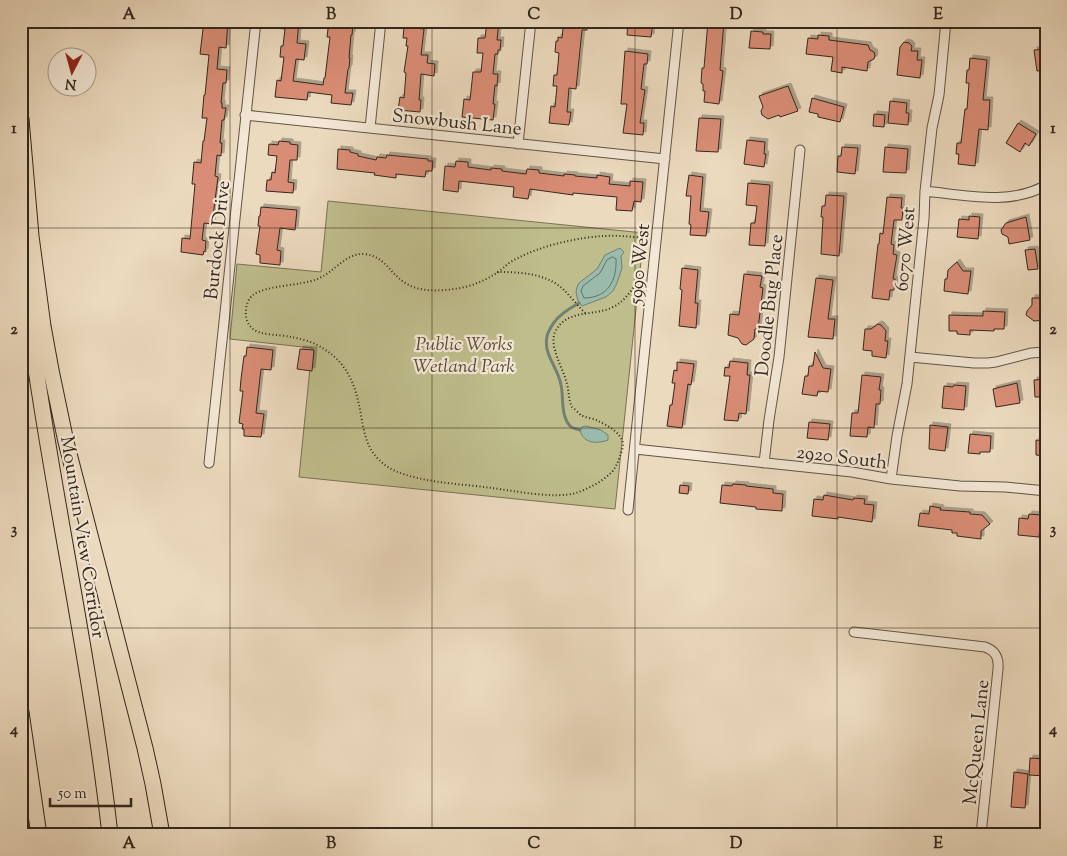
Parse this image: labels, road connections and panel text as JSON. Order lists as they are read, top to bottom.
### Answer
{
  "streets": {
    "highway": ["Mountain View Corridor"],
    "street": [
      "Snowbush Lane",
      "Burdock Drive",
      "6070 West",
      "5990 West",
      "Doodle Bug Place",
      "2920 South",
      "McQueen Lane"
    ]
  },
  "crossings": [
    ["Snowbush Lane", "Burdock Drive"],
    ["Snowbush Lane", "5990 West"],
    ["6070 West", "2920 South"],
    ["5990 West", "2920 South"],
    ["Doodle Bug Place", "2920 South"]
  ],
  "parks": ["Public Works Wetland Park"],
  "scale_bar": "50 m",
  "north": "bottom",
  "grid": {
    "columns": [
      "A",
      "B",
      "C",
      "D",
      "E"
    ],
    "rows": [
      "1",
      "2",
      "3",
      "4"
    ]
  }
}
